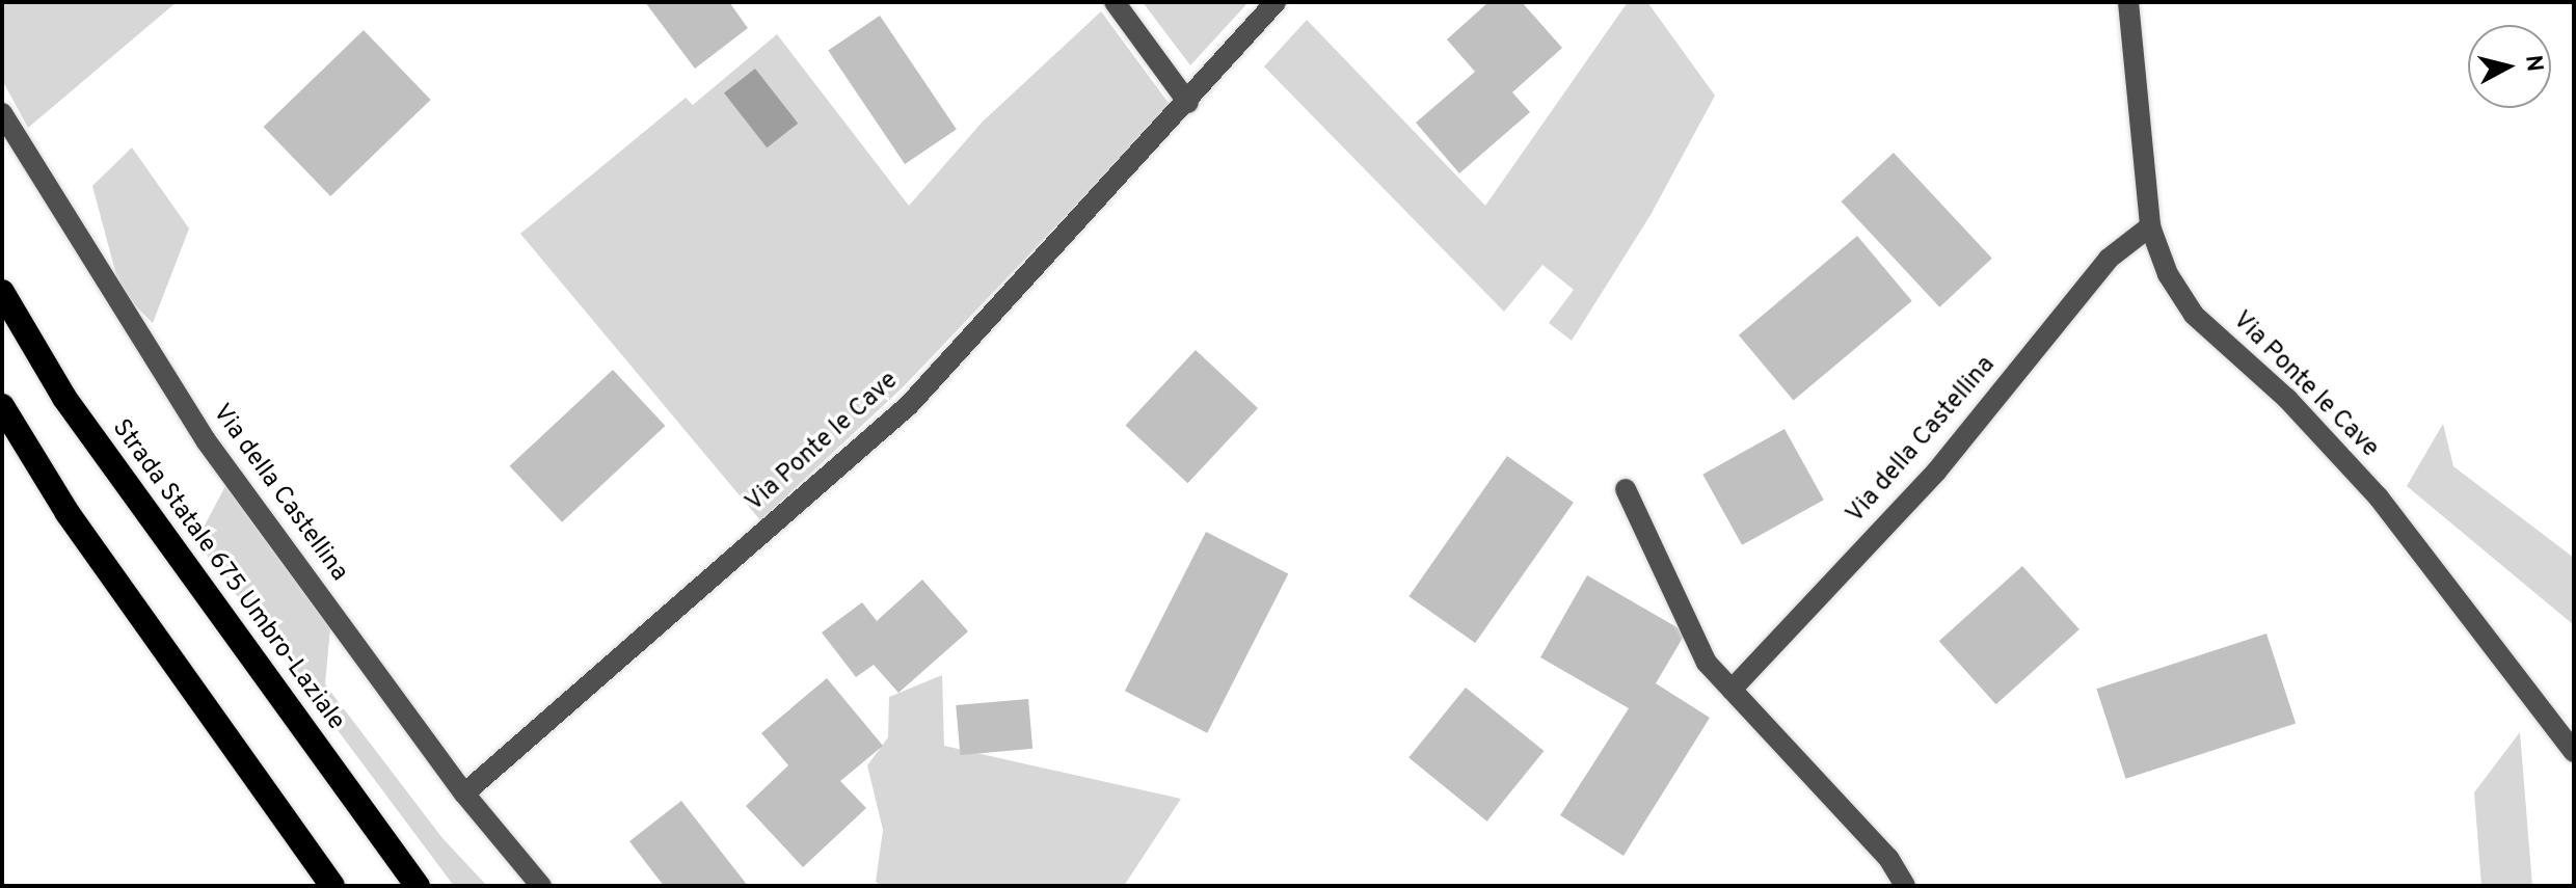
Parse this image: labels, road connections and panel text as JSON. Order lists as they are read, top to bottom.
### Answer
{
  "streets": {
    "highway": ["Strada Statale 675 Umbro-Laziale"],
    "street": ["Via Ponte le Cave", "Via della Castellina"]
  },
  "crossings": [
    ["Via Ponte le Cave", "Via della Castellina"]
  ],
  "north": "right"
}
